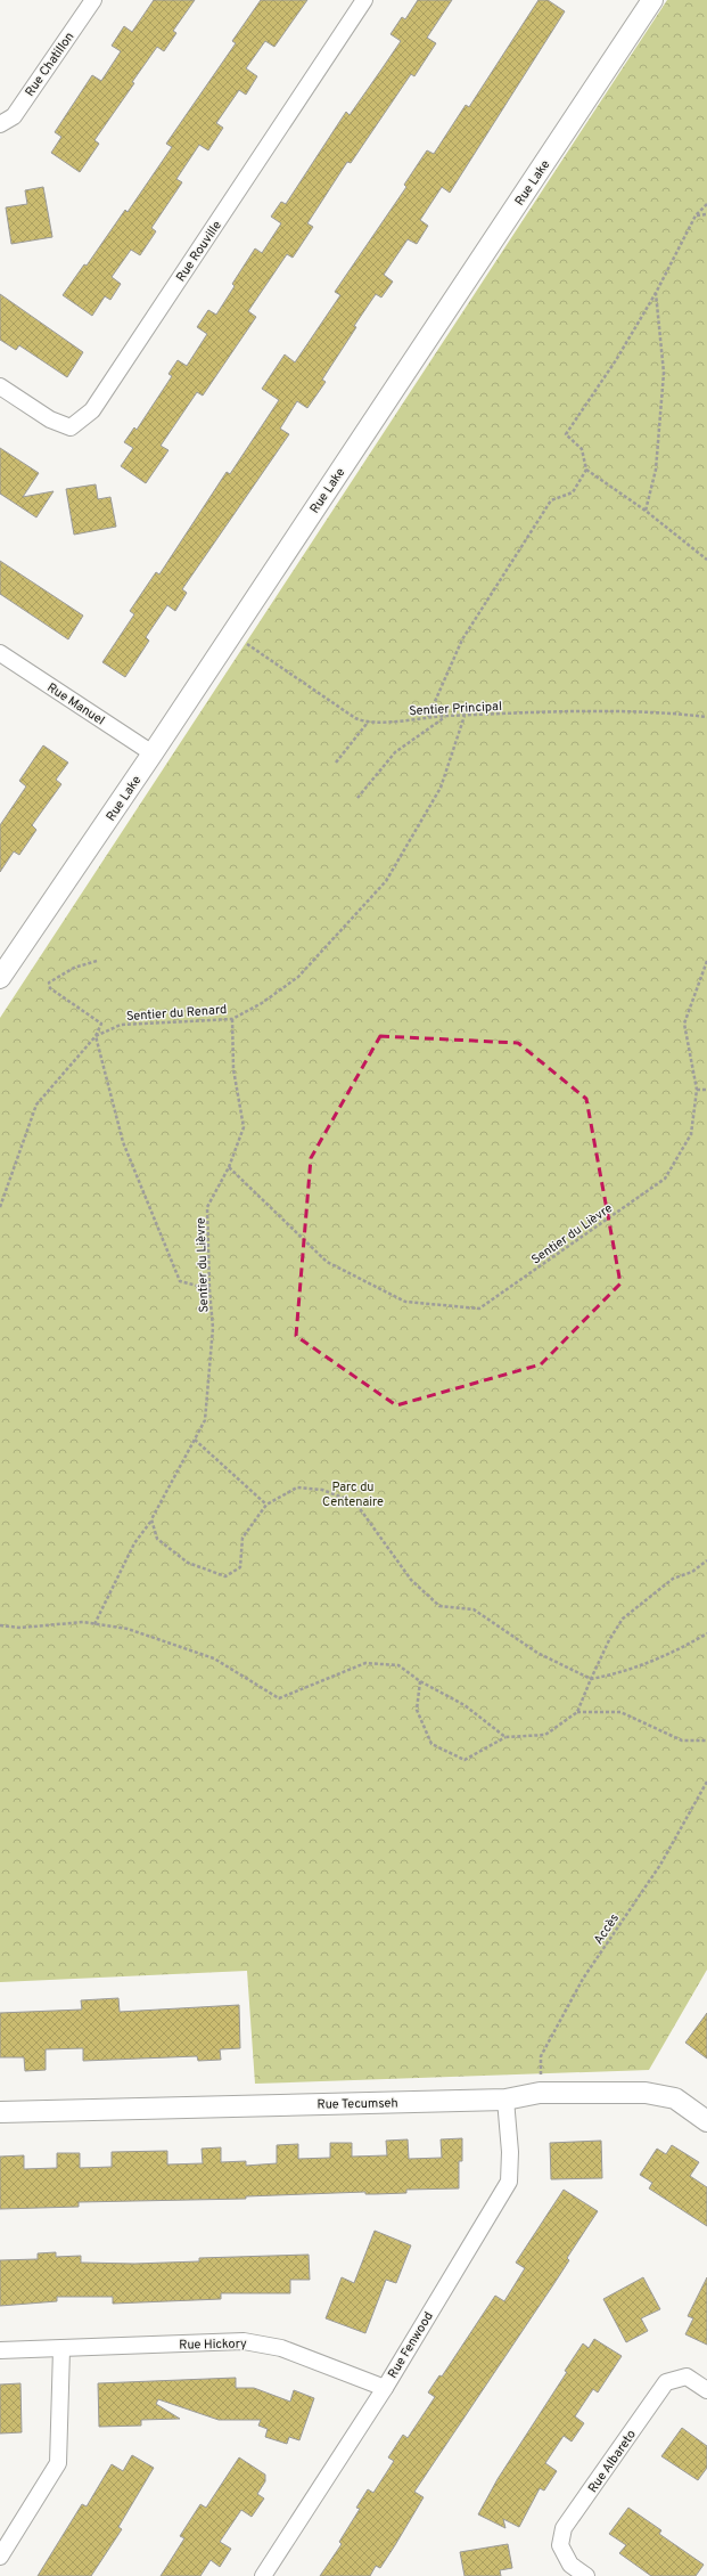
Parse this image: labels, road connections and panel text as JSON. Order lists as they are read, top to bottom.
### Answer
{
  "streets": {
    "street": [
      "Rue Chatillon",
      "Rue Lake",
      "Rue Rouville",
      "Rue Manuel",
      "Rue Tecumseh",
      "Rue Hickory",
      "Rue Fenwood",
      "Rue Albareto"
    ],
    "path": [
      "Sentier Principal",
      "Sentier du Renard",
      "Sentier du Lièvre",
      "Accès"
    ]
  },
  "crossings": [
    ["Rue Lake", "Rue Manuel"],
    ["Sentier Principal", "Sentier du Renard"],
    ["Accès", "Rue Tecumseh"],
    ["Rue Tecumseh", "Rue Fenwood"],
    ["Rue Hickory", "Rue Fenwood"]
  ],
  "parks": ["Parc du Centenaire"]
}
